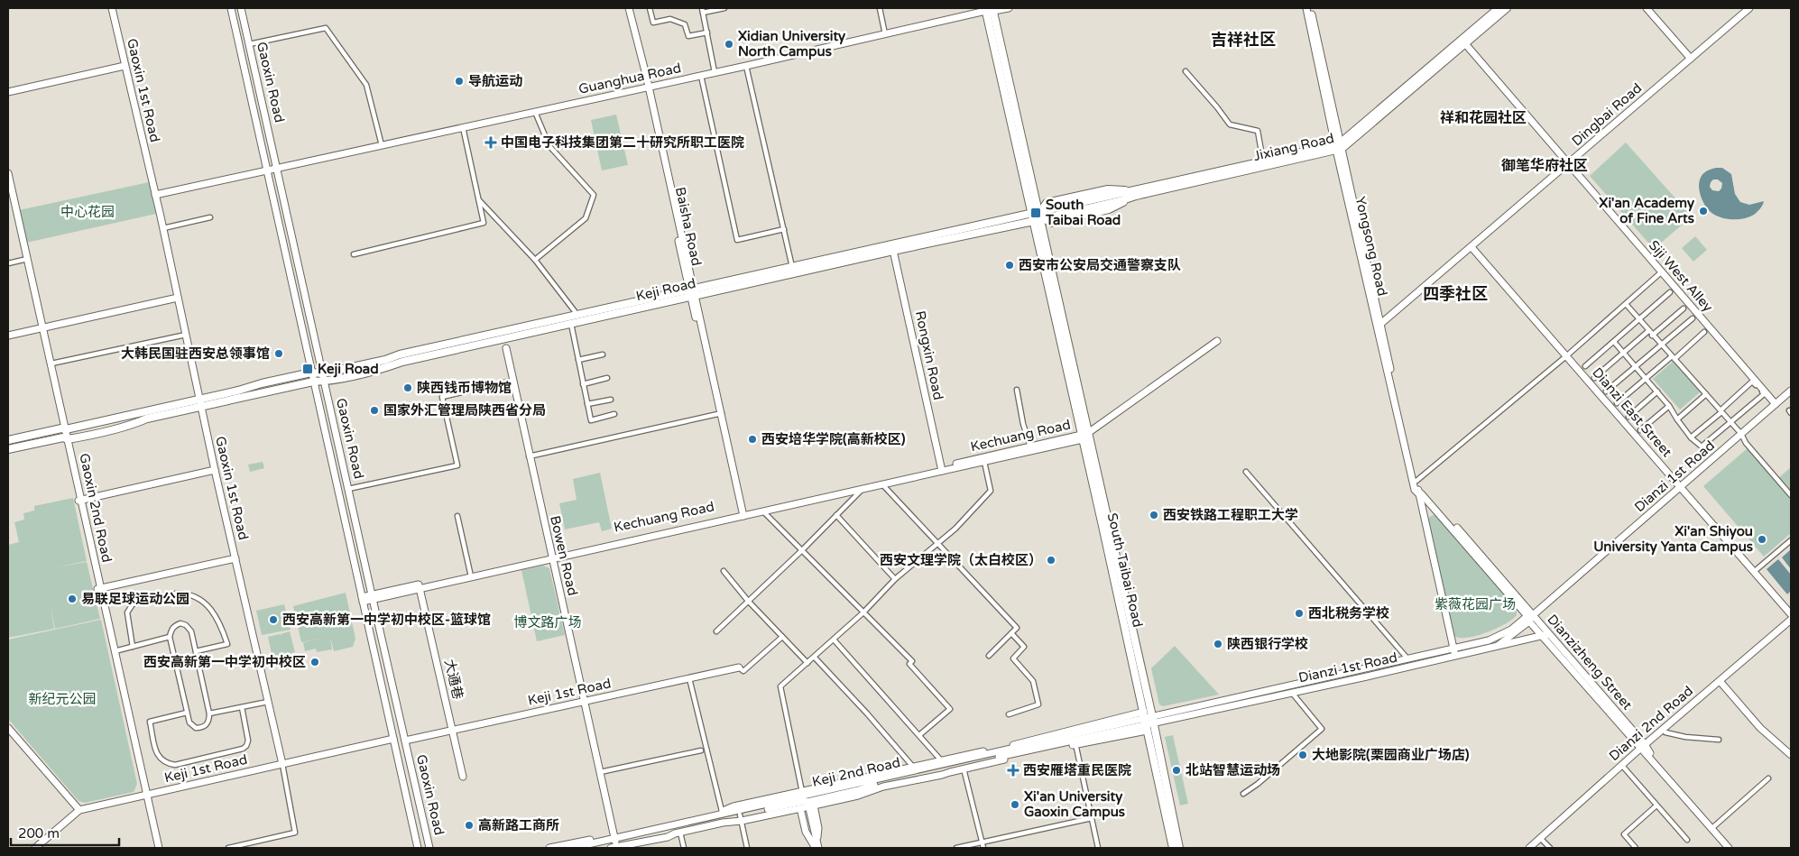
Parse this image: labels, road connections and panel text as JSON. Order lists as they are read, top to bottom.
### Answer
{
  "streets": {
    "main road": ["Jixiang Road", "Keji Road", "South Taibai Road"],
    "street": [
      "Guanghua Road",
      "Gaoxin Road",
      "Gaoxin 1st Road",
      "Dingbai Road",
      "Baisha Road",
      "Yongsong Road",
      "Siji West Alley",
      "Rongxin Road",
      "Dianzi East Street",
      "Kechuang Road",
      "Dianzi 1st Road",
      "Gaoxin 2nd Road",
      "Bowen Road",
      "Dianzizheng Street",
      "大通巷",
      "Keji 1st Road",
      "Dianzi 2nd Road",
      "Keji 2nd Road"
    ]
  },
  "crossings": [
    ["Guanghua Road", "Gaoxin Road"],
    ["Guanghua Road", "Gaoxin 1st Road"],
    ["Guanghua Road", "Baisha Road"],
    ["Gaoxin Road", "Keji Road"],
    ["Gaoxin Road", "Kechuang Road"],
    ["Gaoxin Road", "Keji 1st Road"],
    ["Gaoxin 1st Road", "Keji Road"],
    ["Gaoxin 1st Road", "Keji 1st Road"],
    ["Dingbai Road", "Yongsong Road"],
    ["Dingbai Road", "Siji West Alley"],
    ["Dingbai Road", "Dianzi East Street"],
    ["Jixiang Road", "Yongsong Road"],
    ["Jixiang Road", "Siji West Alley"],
    ["Jixiang Road", "Keji Road"],
    ["Jixiang Road", "South Taibai Road"],
    ["Baisha Road", "Keji Road"],
    ["Baisha Road", "Kechuang Road"],
    ["Yongsong Road", "Dianzi 1st Road"],
    ["Siji West Alley", "Dianzi 1st Road"],
    ["Keji Road", "Rongxin Road"],
    ["Keji Road", "Gaoxin 2nd Road"],
    ["Keji Road", "South Taibai Road"],
    ["Rongxin Road", "Kechuang Road"],
    ["Dianzi East Street", "Dianzi 1st Road"],
    ["Kechuang Road", "Bowen Road"],
    ["Kechuang Road", "South Taibai Road"],
    ["Kechuang Road", "大通巷"],
    ["Dianzi 1st Road", "South Taibai Road"],
    ["Dianzi 1st Road", "Dianzizheng Street"],
    ["Dianzi 1st Road", "Keji 2nd Road"],
    ["Gaoxin 2nd Road", "Keji 1st Road"],
    ["Bowen Road", "Keji 1st Road"],
    ["Bowen Road", "Keji 2nd Road"],
    ["South Taibai Road", "Keji 2nd Road"],
    ["Dianzizheng Street", "Dianzi 2nd Road"],
    ["大通巷", "Keji 1st Road"]
  ],
  "districts": [
    "吉祥社区",
    "祥和花园社区",
    "御笔华府社区",
    "四季社区"
  ],
  "parks": [
    "中心花园",
    "紫薇花园广场",
    "博文路广场",
    "新纪元公园"
  ],
  "places": {
    "other": [
      "Xidian University North Campus",
      "导航运动",
      "Xi'an Academy of Fine Arts",
      "西安市公安局交通警察支队",
      "大韩民国驻西安总领事馆",
      "陕西钱币博物馆",
      "国家外汇管理局陕西省分局",
      "西安培华学院(高新校区)",
      "西安铁路工程职工大学",
      "Xi'an Shiyou University Yanta Campus",
      "西安文理学院（太白校区）",
      "易联足球运动公园",
      "西北税务学校",
      "西安高新第一中学初中校区-篮球馆",
      "陕西银行学校",
      "西安高新第一中学初中校区",
      "大地影院(栗园商业广场店)",
      "北站智慧运动场",
      "Xi'an University Gaoxin Campus",
      "高新路工商所"
    ],
    "health": ["中国电子科技集团第二十研究所职工医院", "西安雁塔重民医院"],
    "transit": ["South Taibai Road", "Keji Road"]
  },
  "scale_bar": "200 m"
}
